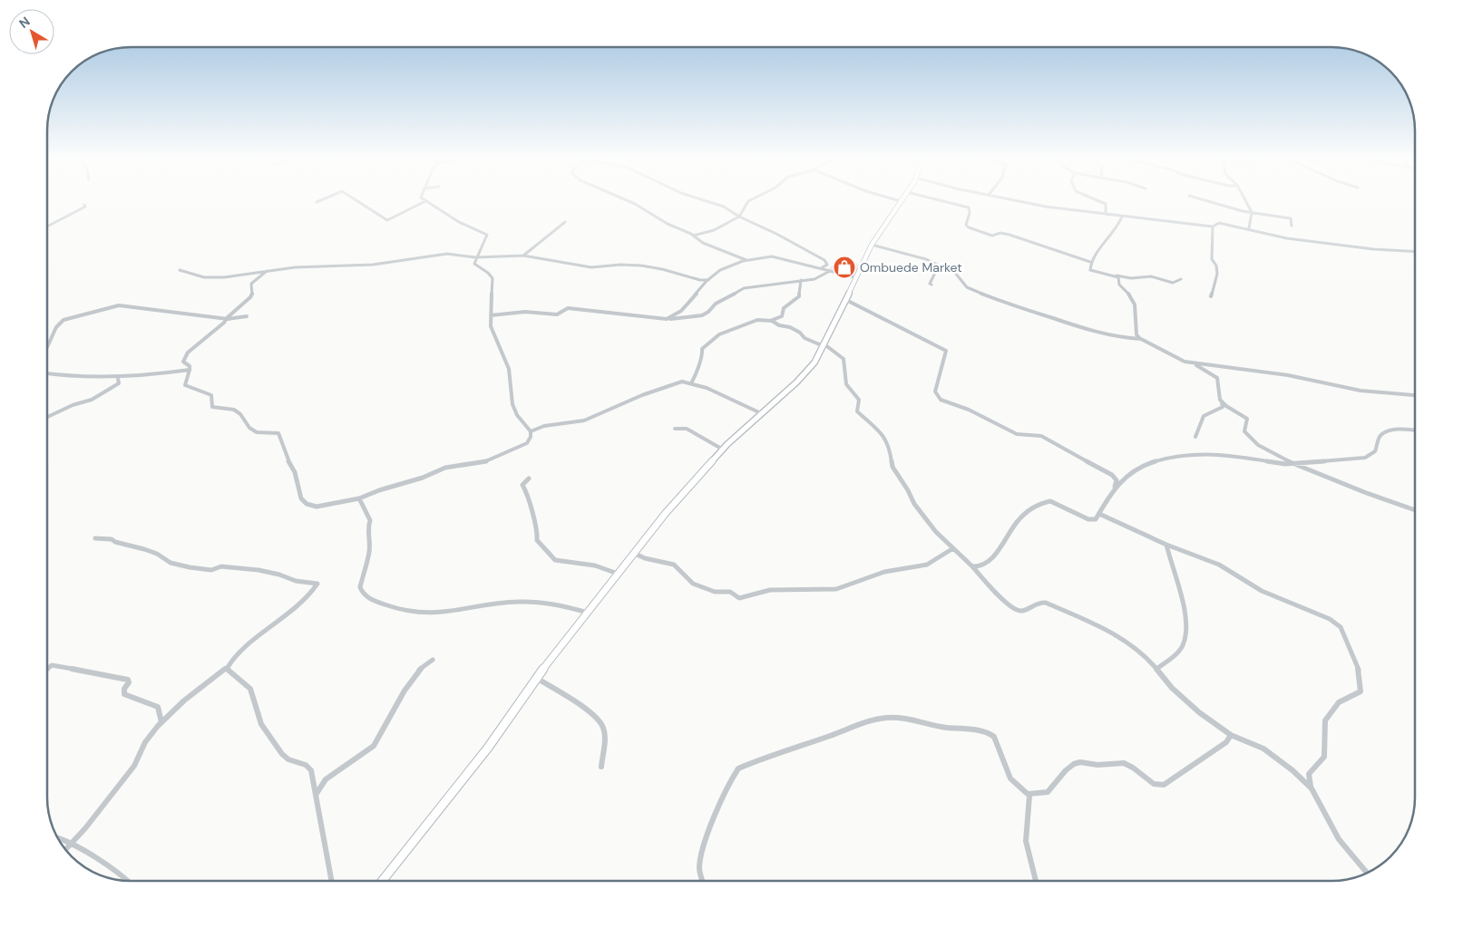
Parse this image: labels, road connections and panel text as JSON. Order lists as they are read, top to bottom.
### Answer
{
  "places": {
    "shop": ["Ombuede Market"]
  },
  "north": "top left"
}
